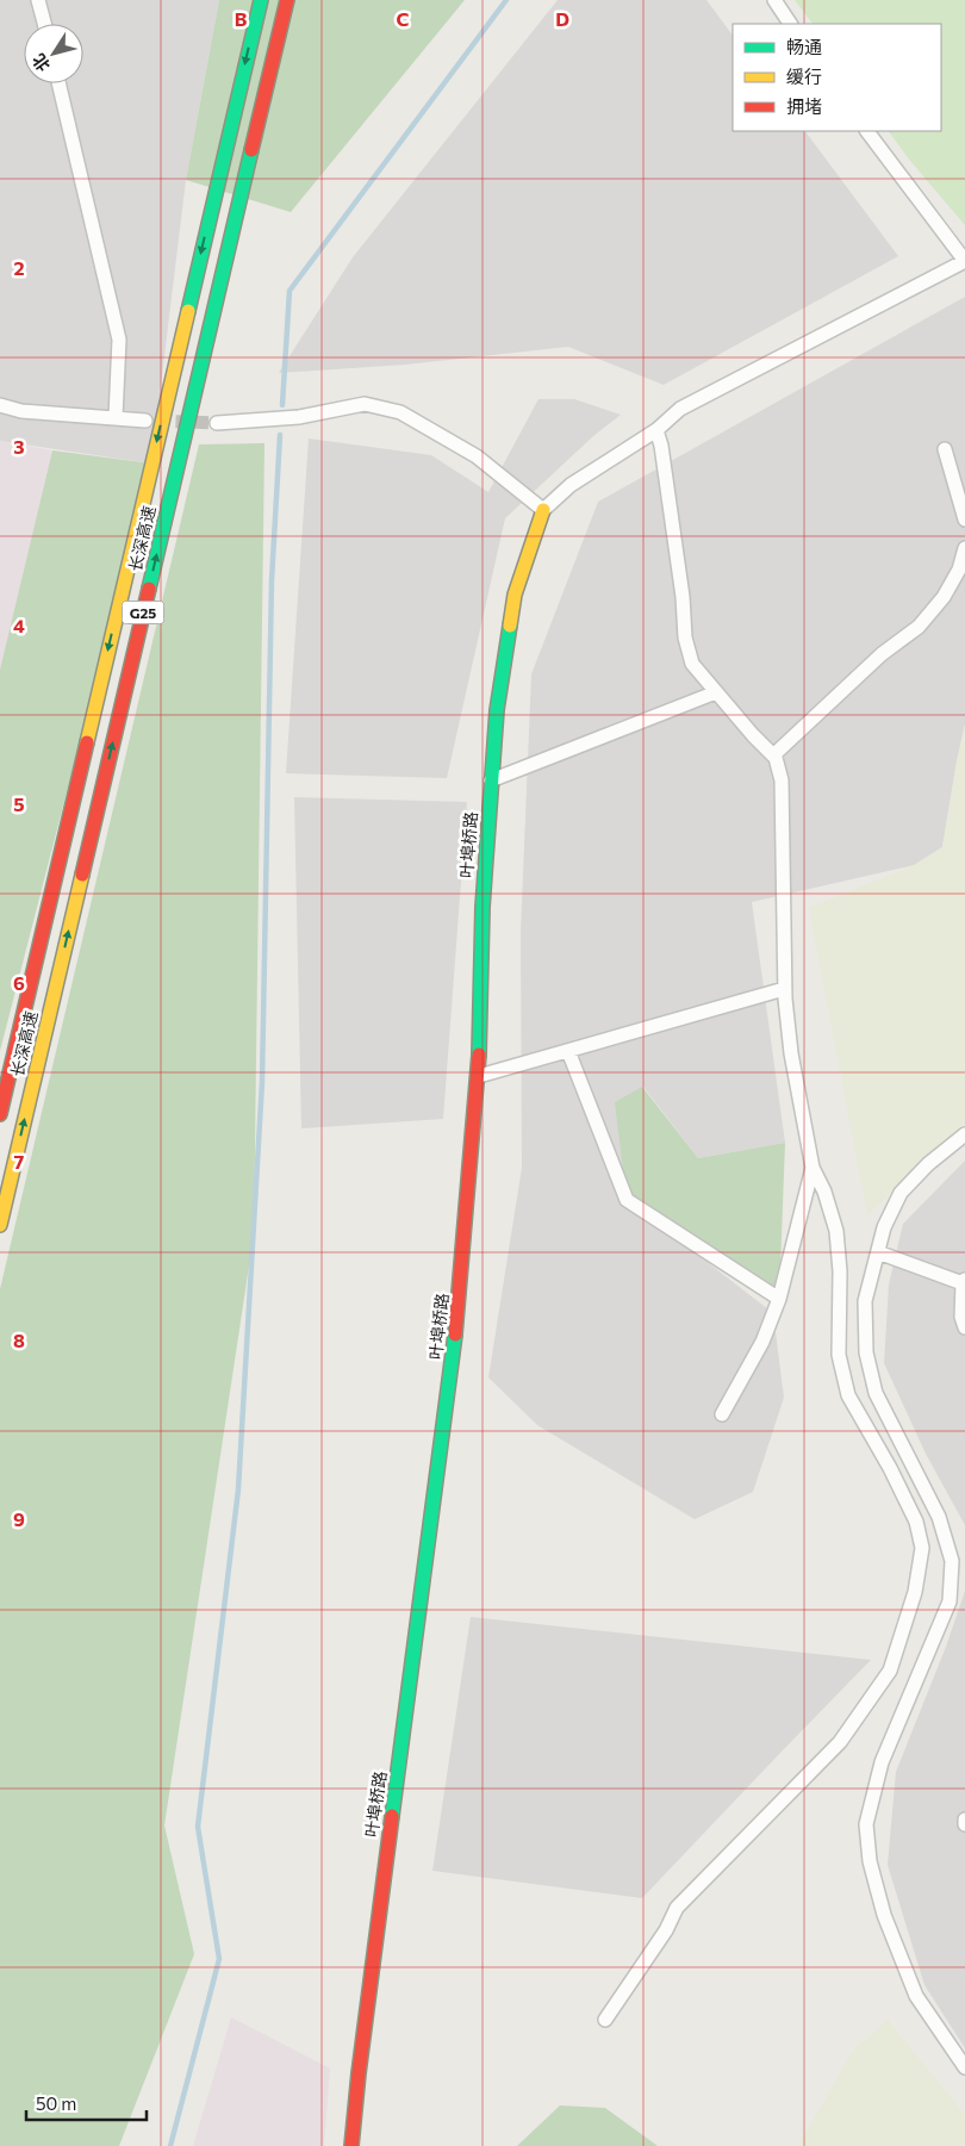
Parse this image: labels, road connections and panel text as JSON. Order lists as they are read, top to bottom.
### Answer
{
  "streets": {
    "main road": ["长深高速", "G25", "叶埠桥路"]
  },
  "legend": ["畅通", "缓行", "拥堵"],
  "scale_bar": "50 m",
  "north": "bottom left",
  "grid": {
    "columns": ["B", "C", "D"],
    "rows": [
      "2",
      "3",
      "4",
      "5",
      "6",
      "7",
      "8",
      "9"
    ]
  }
}
